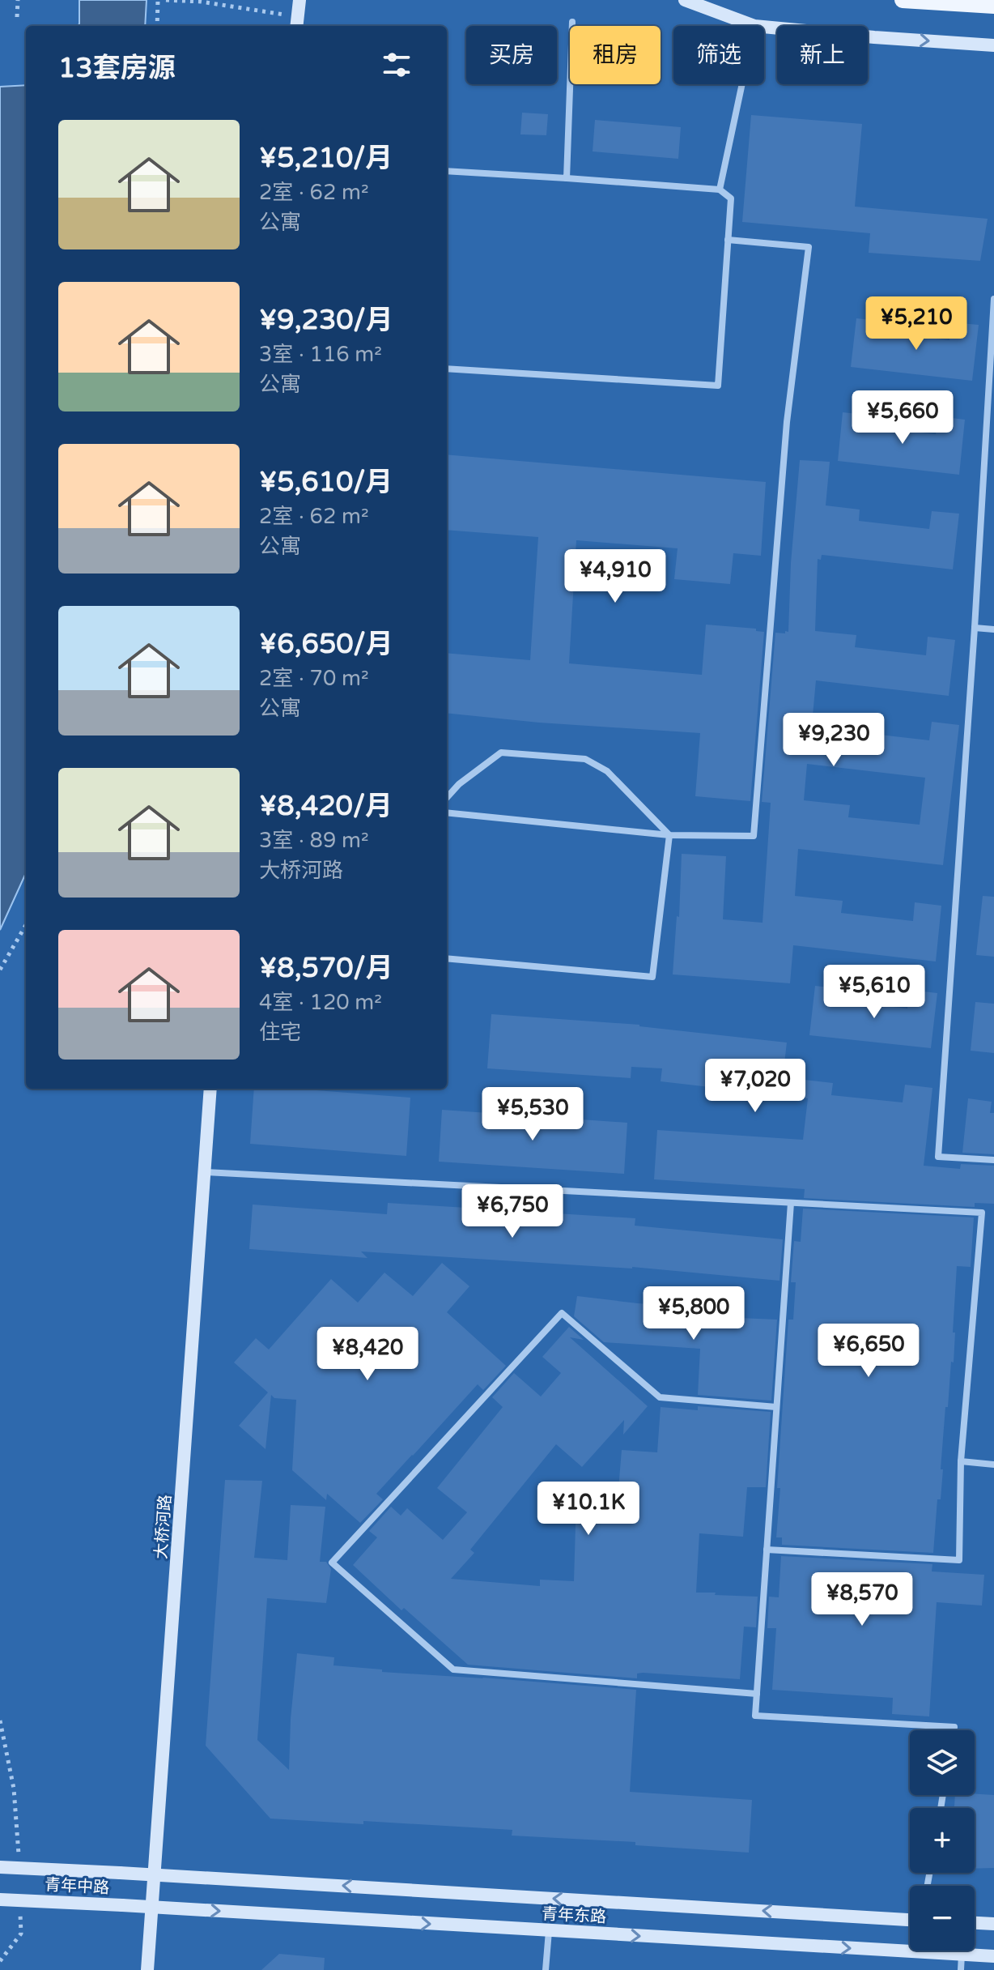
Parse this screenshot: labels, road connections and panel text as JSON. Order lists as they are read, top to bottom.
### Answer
{
  "streets": {
    "main road": ["大桥河路", "青年中路", "青年东路"]
  },
  "crossings": [
    ["大桥河路", "青年中路"],
    ["大桥河路", "青年东路"],
    ["青年中路", "青年东路"]
  ],
  "page": {
    "chip": [
      "买房",
      "租房",
      "筛选",
      "新上"
    ],
    "heading": "13套房源",
    "list": [
      {
        "name": "¥5,210/月",
        "note": "2室 · 62 m² · 公寓"
      },
      {
        "name": "¥9,230/月",
        "note": "3室 · 116 m² · 公寓"
      },
      {
        "name": "¥5,610/月",
        "note": "2室 · 62 m² · 公寓"
      },
      {
        "name": "¥6,650/月",
        "note": "2室 · 70 m² · 公寓"
      },
      {
        "name": "¥8,420/月",
        "note": "3室 · 89 m² · 大桥河路"
      },
      {
        "name": "¥8,570/月",
        "note": "4室 · 120 m² · 住宅"
      }
    ],
    "price": [
      "¥5,210",
      "¥5,660",
      "¥4,910",
      "¥9,230",
      "¥5,610",
      "¥7,020",
      "¥5,530",
      "¥6,750",
      "¥5,800",
      "¥6,650",
      "¥8,420",
      "¥10.1K",
      "¥8,570"
    ],
    "map_buttons": ["+", "−"]
  }
}
